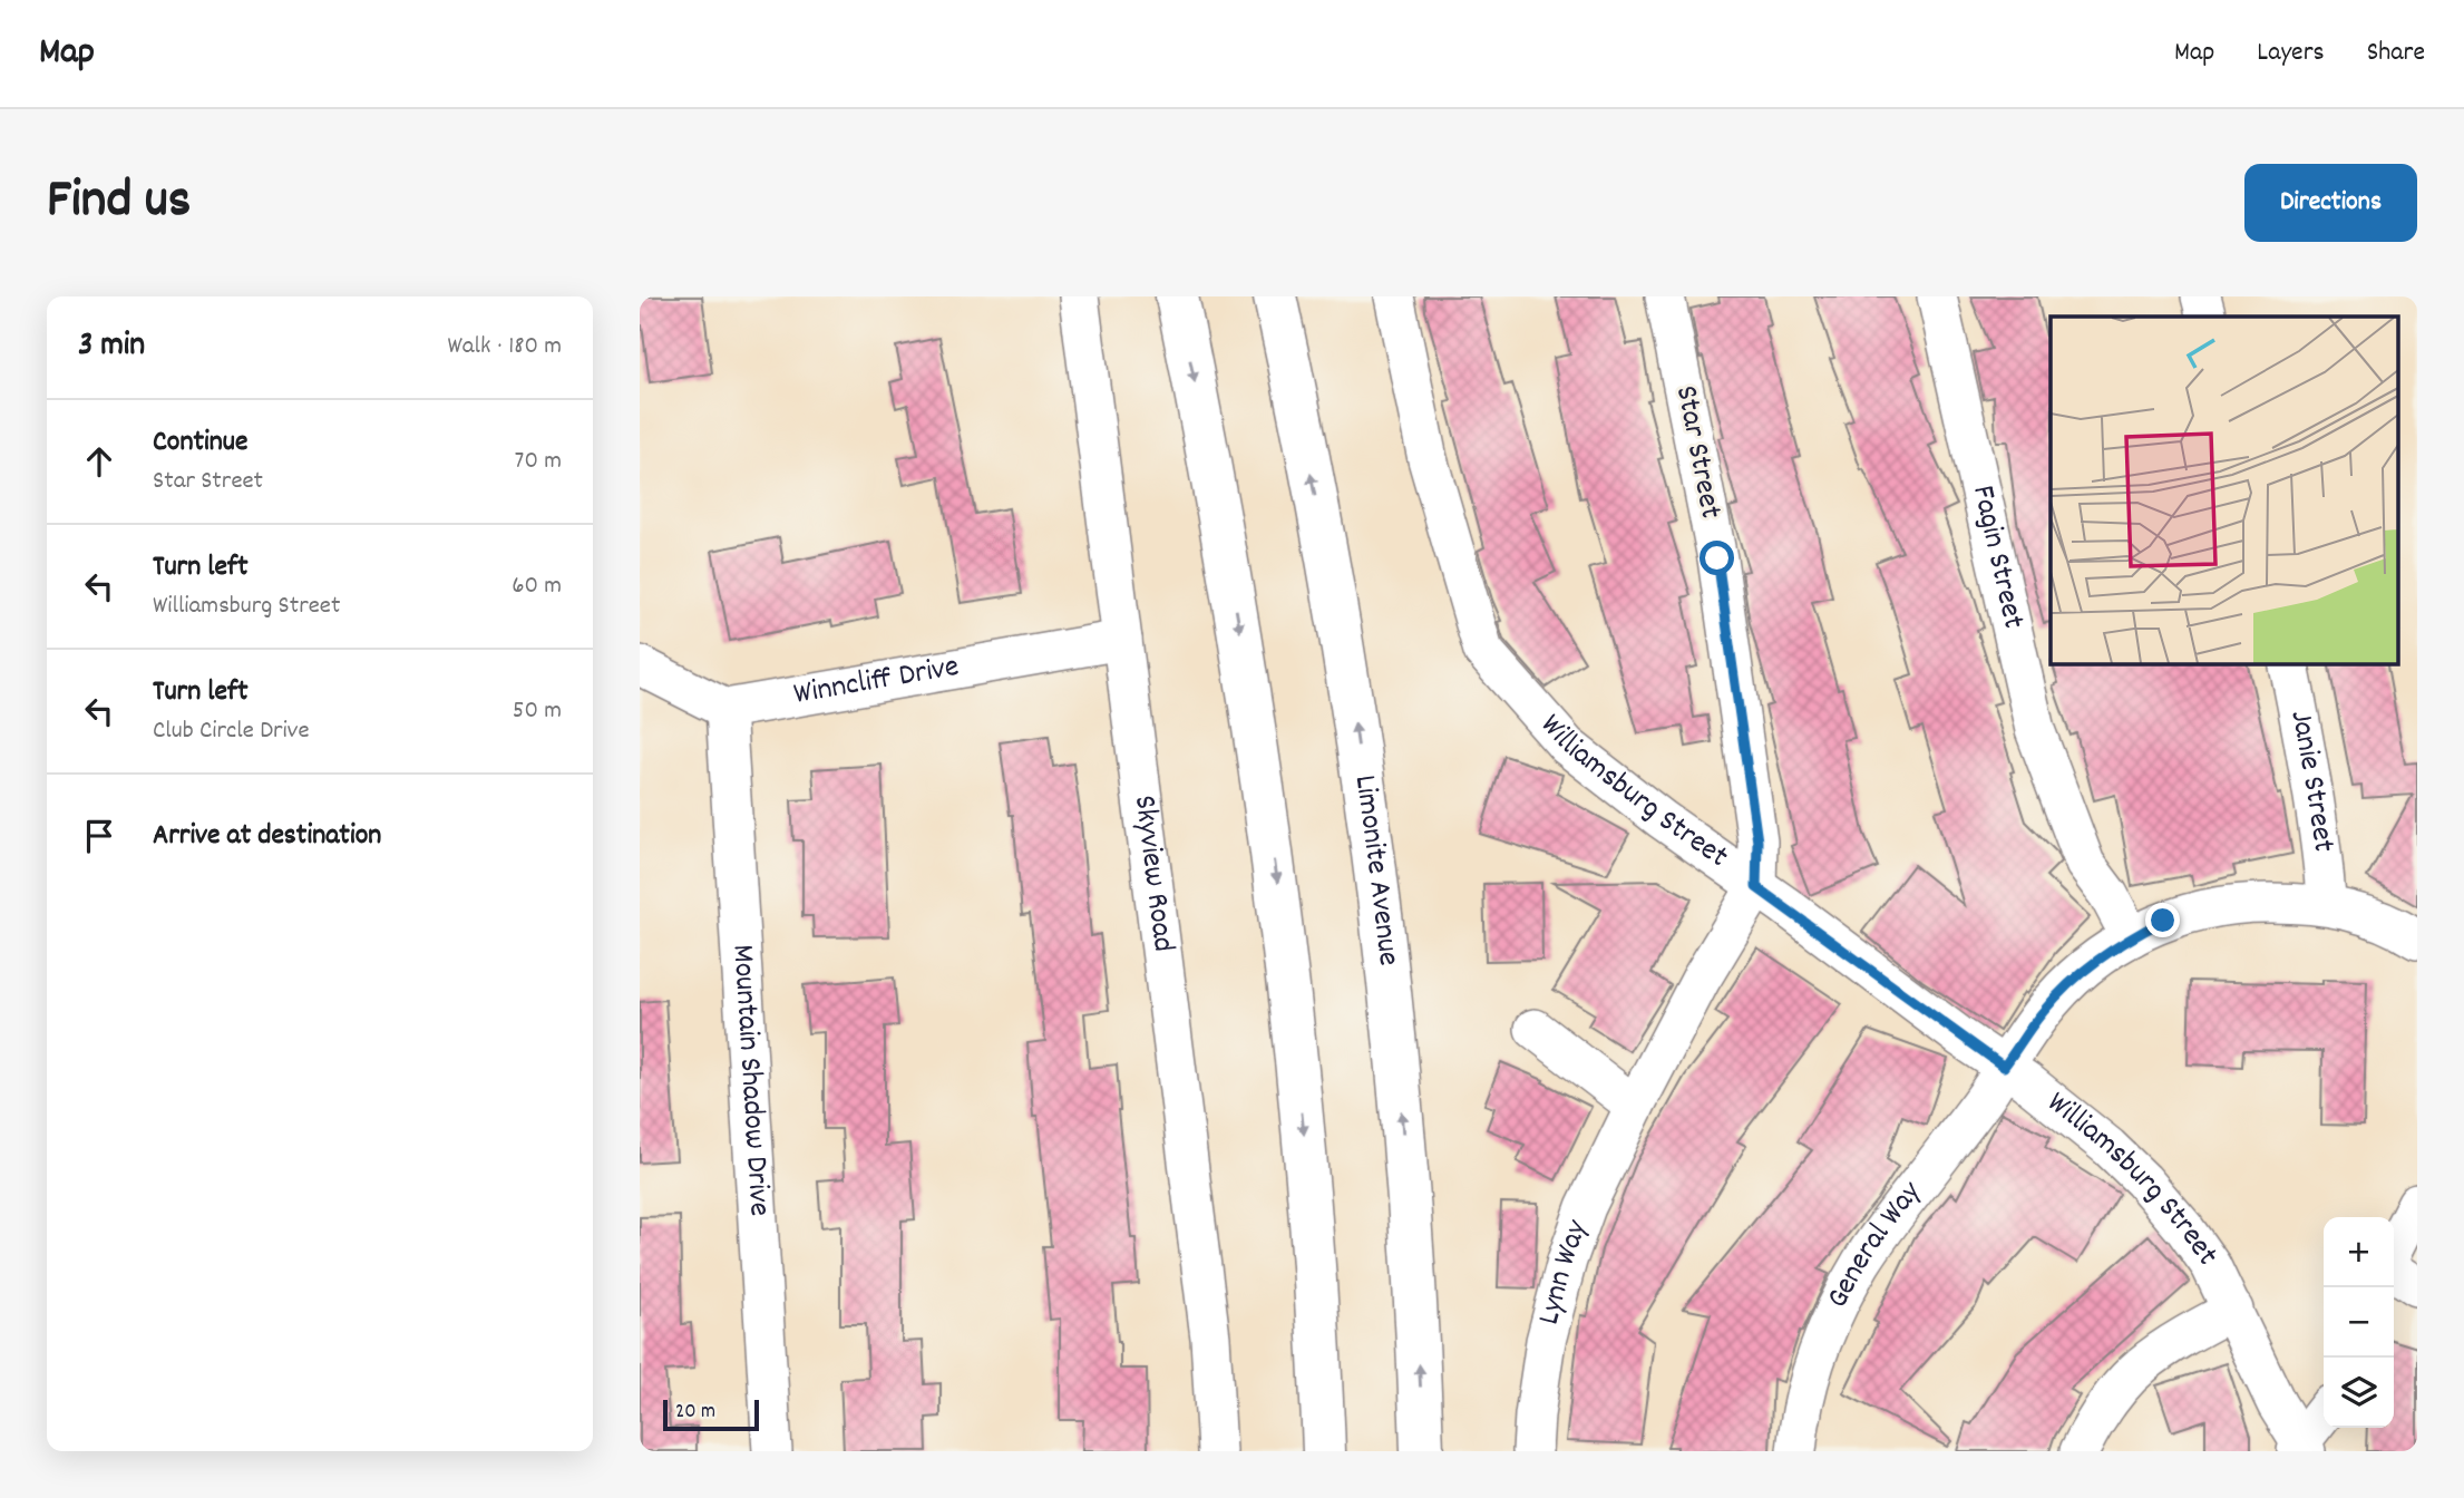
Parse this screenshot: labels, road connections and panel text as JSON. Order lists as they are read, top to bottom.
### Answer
{
  "streets": {
    "main road": ["Limonite Avenue"],
    "street": [
      "Star Street",
      "Fagin Street",
      "Winncliff Drive",
      "Janie Street",
      "Williamsburg Street",
      "Skyview Road",
      "Mountain Shadow Drive",
      "General Way",
      "Lynn Way"
    ]
  },
  "crossings": [
    ["Star Street", "Williamsburg Street"],
    ["Star Street", "Lynn Way"],
    ["Fagin Street", "General Way"],
    ["Winncliff Drive", "Skyview Road"],
    ["Winncliff Drive", "Mountain Shadow Drive"],
    ["Janie Street", "General Way"],
    ["Williamsburg Street", "General Way"],
    ["Williamsburg Street", "Lynn Way"]
  ],
  "scale_bar": "20 m",
  "page": {
    "header": "Map",
    "nav": ["Map", "Layers", "Share"],
    "title": "Find us",
    "buttons": "Directions",
    "heading": ["3 min", "Walk · 180 m"],
    "list": [
      ["Continue", "Star Street", "70 m"],
      ["Turn left", "Williamsburg Street", "60 m"],
      ["Turn left", "Club Circle Drive", "50 m"],
      "Arrive at destination"
    ],
    "map_buttons": ["+", "−"],
    "scale": "20 m"
  }
}
